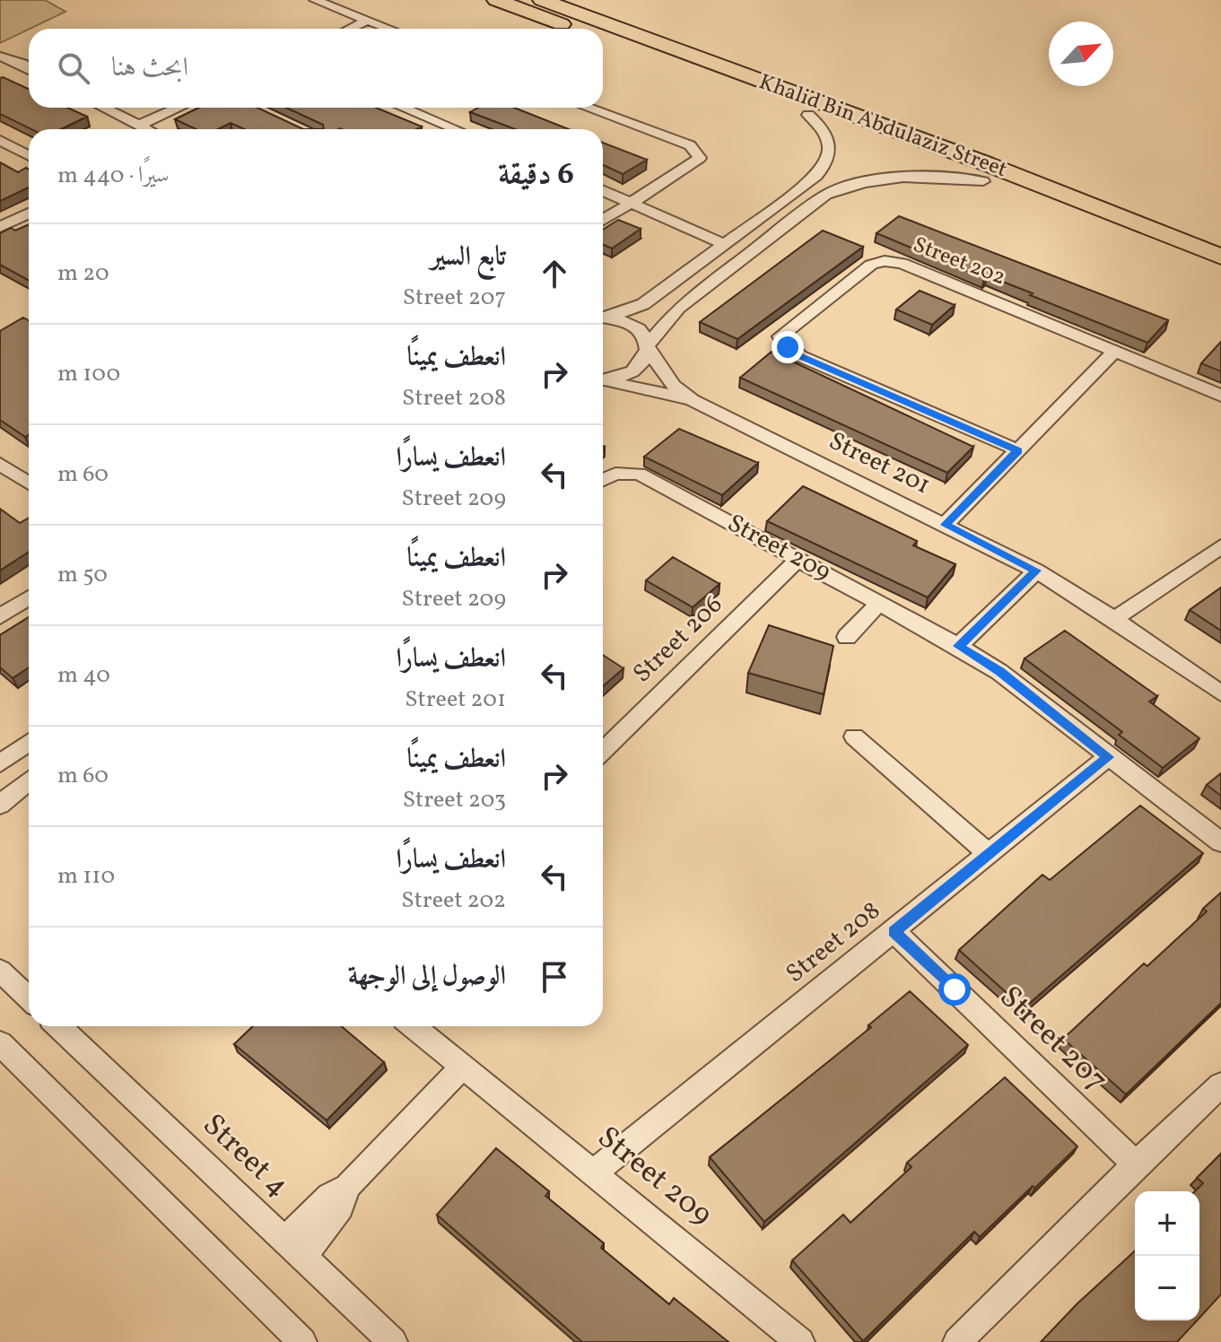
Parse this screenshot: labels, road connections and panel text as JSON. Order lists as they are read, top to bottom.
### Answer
{
  "streets": {
    "main road": ["Khalid Bin Abdulaziz Street"],
    "street": [
      "Street 202",
      "Street 201",
      "Street 209",
      "Street 206",
      "Street 208",
      "Street 207",
      "Street 4"
    ]
  },
  "crossings": [
    ["Street 209", "Street 206"],
    ["Street 209", "Street 208"],
    ["Street 208", "Street 207"]
  ],
  "north": "top right",
  "page": {
    "search": "ابحث هنا",
    "heading": ["6 دقيقة", "سيرًا · 440 m"],
    "list": [
      ["تابع السير", "Street 207", "20 m"],
      ["انعطف يمينًا", "Street 208", "100 m"],
      ["انعطف يسارًا", "Street 209", "60 m"],
      ["انعطف يمينًا", "Street 209", "50 m"],
      ["انعطف يسارًا", "Street 201", "40 m"],
      ["انعطف يمينًا", "Street 203", "60 m"],
      ["انعطف يسارًا", "Street 202", "110 m"],
      "الوصول إلى الوجهة"
    ],
    "map_buttons": ["+", "−"]
  }
}
